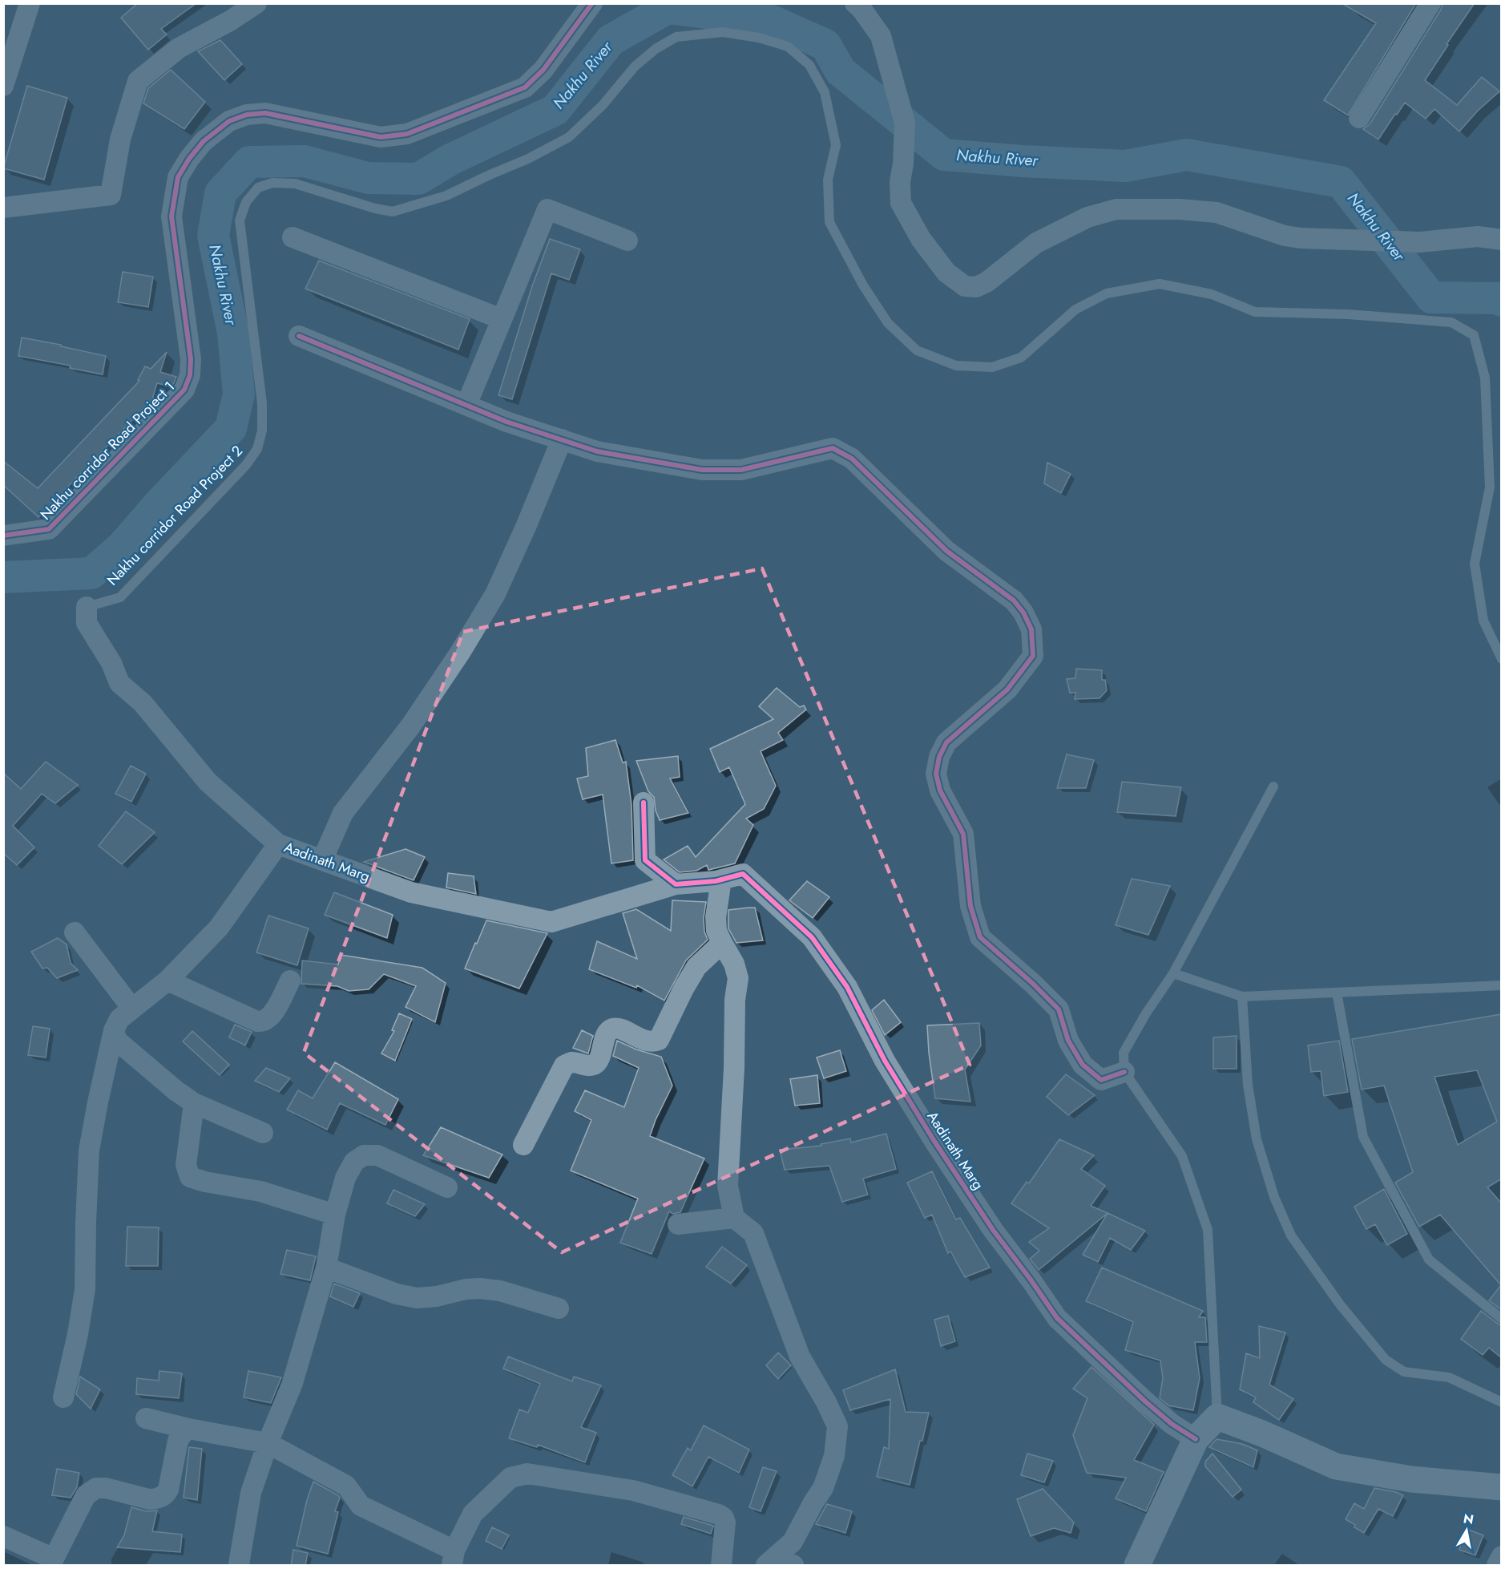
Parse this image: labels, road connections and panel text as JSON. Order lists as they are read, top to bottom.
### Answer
{
  "streets": {
    "street": ["Nakhu corridor Road Project 1", "Aadinath Marg"],
    "lane": ["Nakhu corridor Road Project 2"]
  },
  "crossings": [
    ["Nakhu corridor Road Project 2", "Aadinath Marg"]
  ],
  "water": ["Nakhu River"],
  "north": "top"
}
